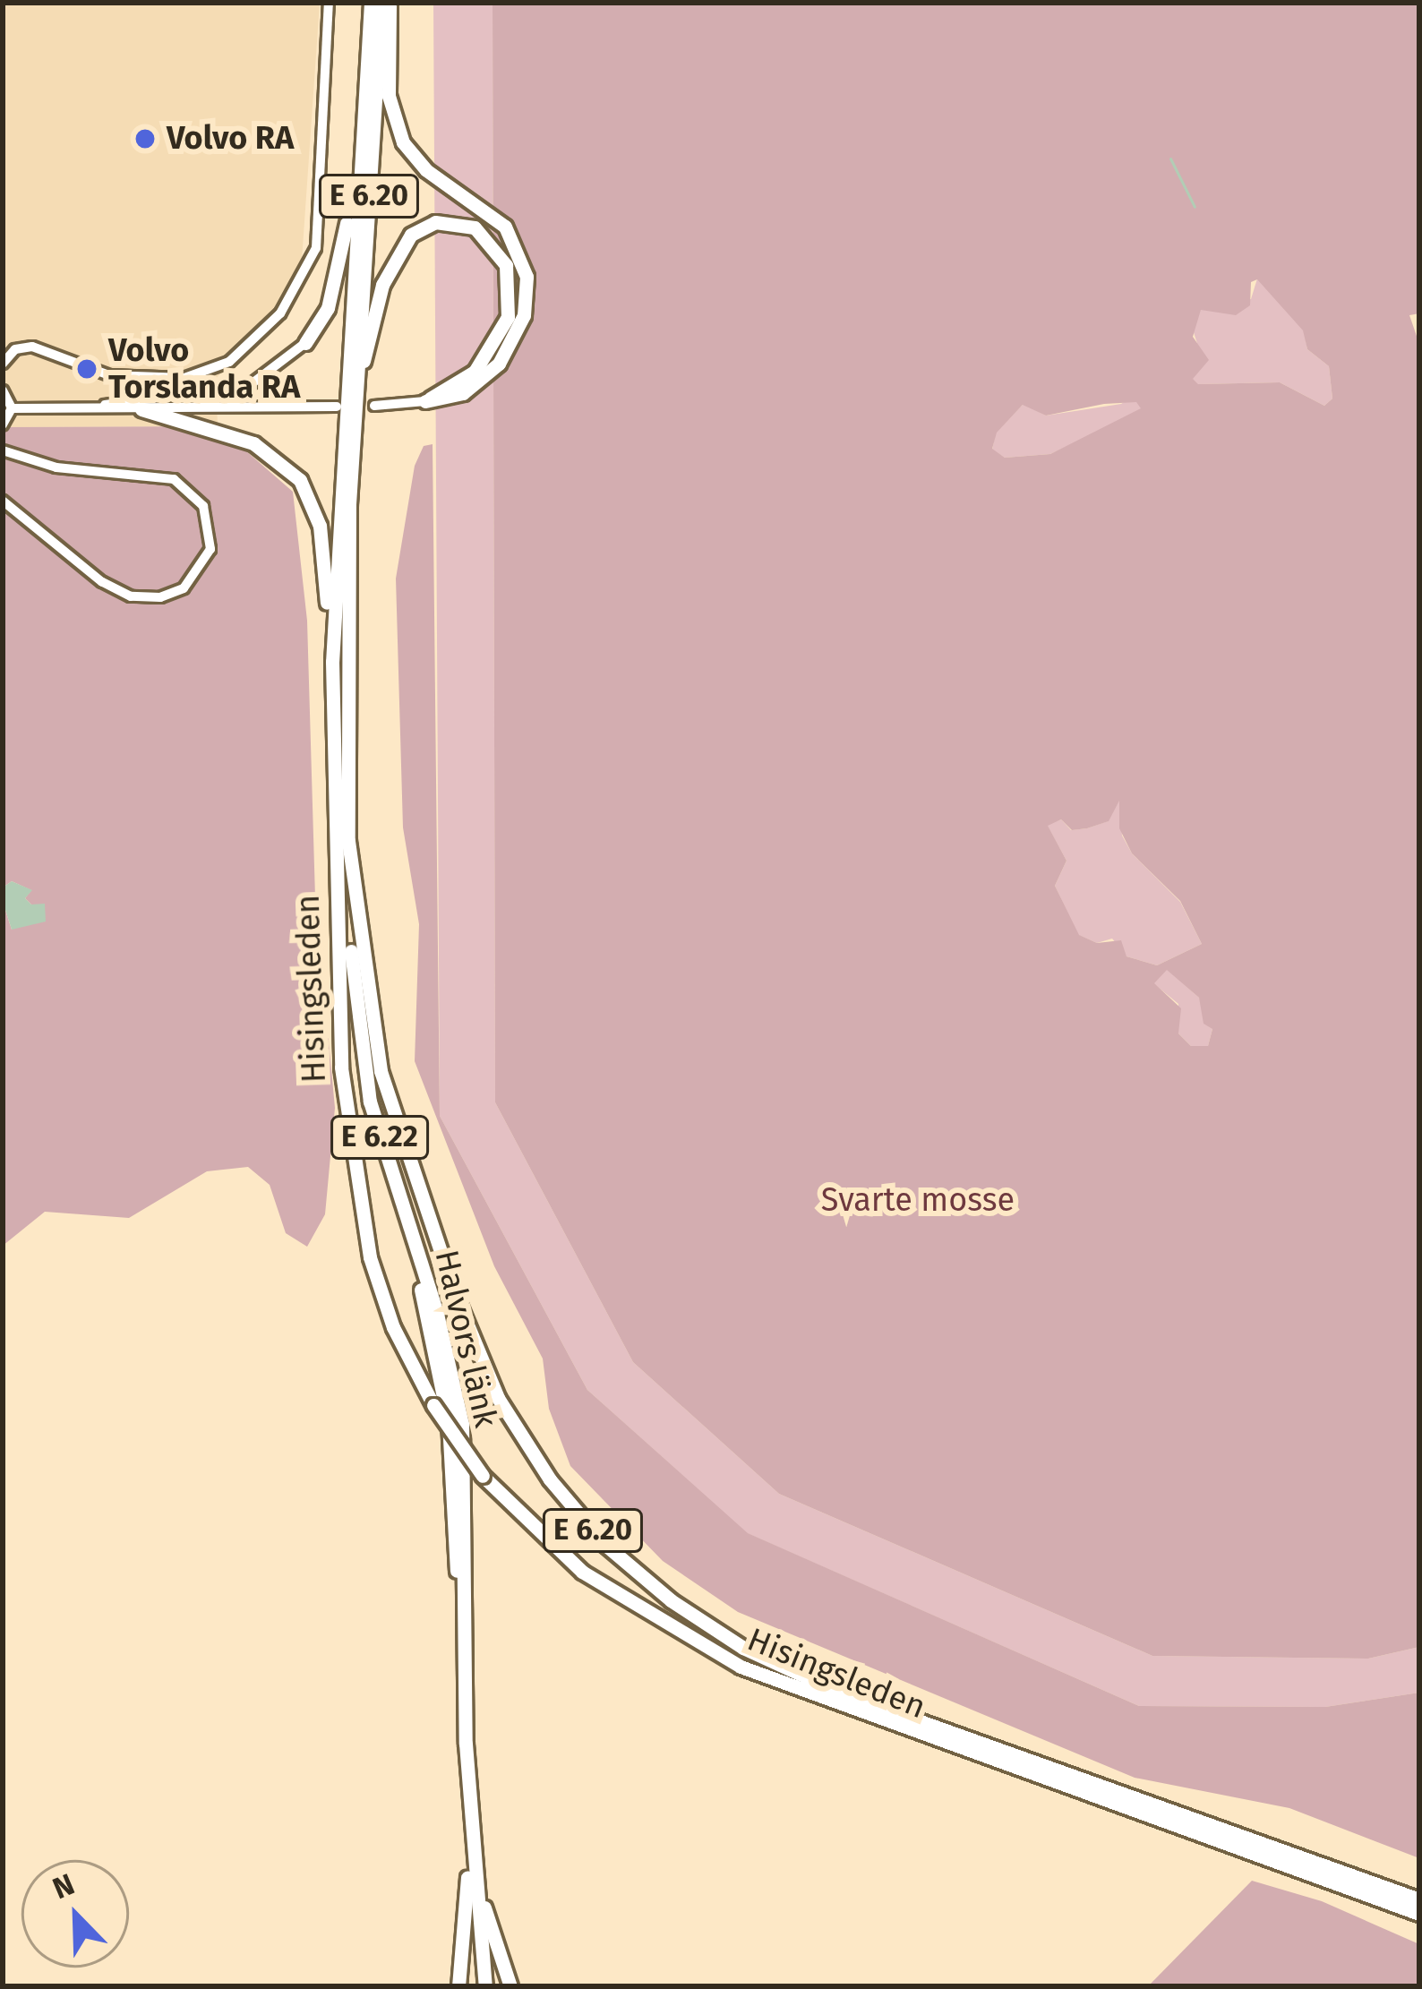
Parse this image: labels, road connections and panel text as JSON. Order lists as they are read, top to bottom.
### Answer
{
  "streets": {
    "highway": [
      "E 6.20",
      "Hisingsleden",
      "E 6.22",
      "Halvors länk"
    ]
  },
  "crossings": [
    ["E 6.20", "Hisingsleden"],
    ["Hisingsleden", "Halvors länk"],
    ["E 6.22", "Halvors länk"]
  ],
  "parks": ["Svarte mosse"],
  "places": ["Volvo RA", "Volvo Torslanda RA"],
  "north": "top left"
}
